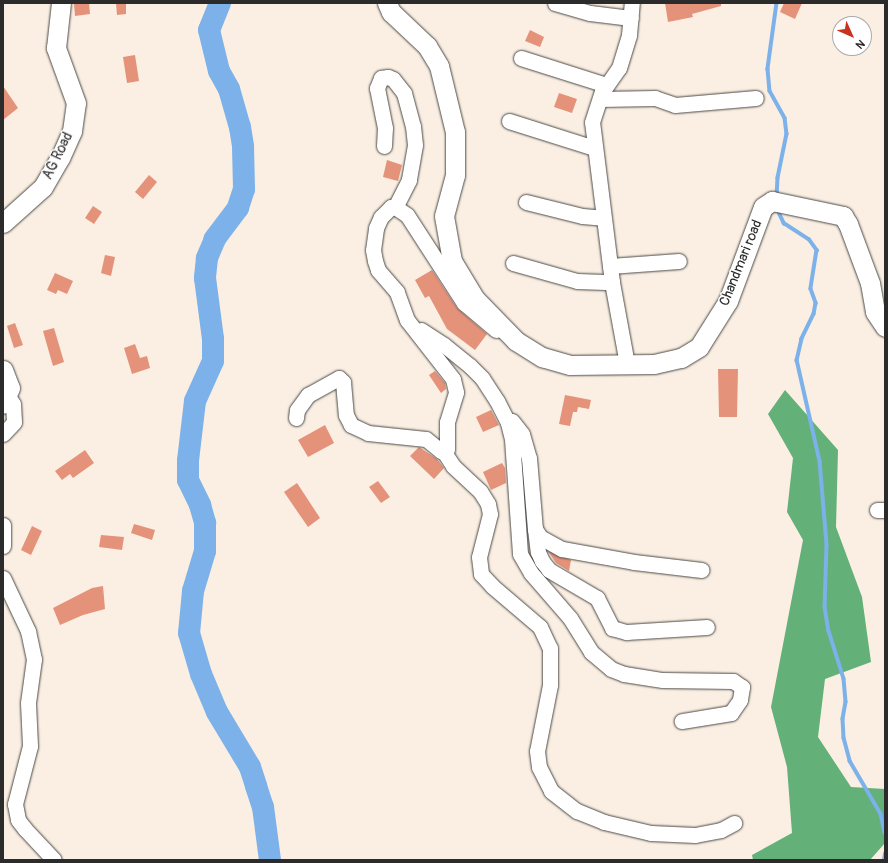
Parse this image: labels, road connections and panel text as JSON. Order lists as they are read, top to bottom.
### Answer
{
  "streets": {
    "main road": ["AG Road", "Chandmari road"]
  },
  "north": "bottom right"
}
